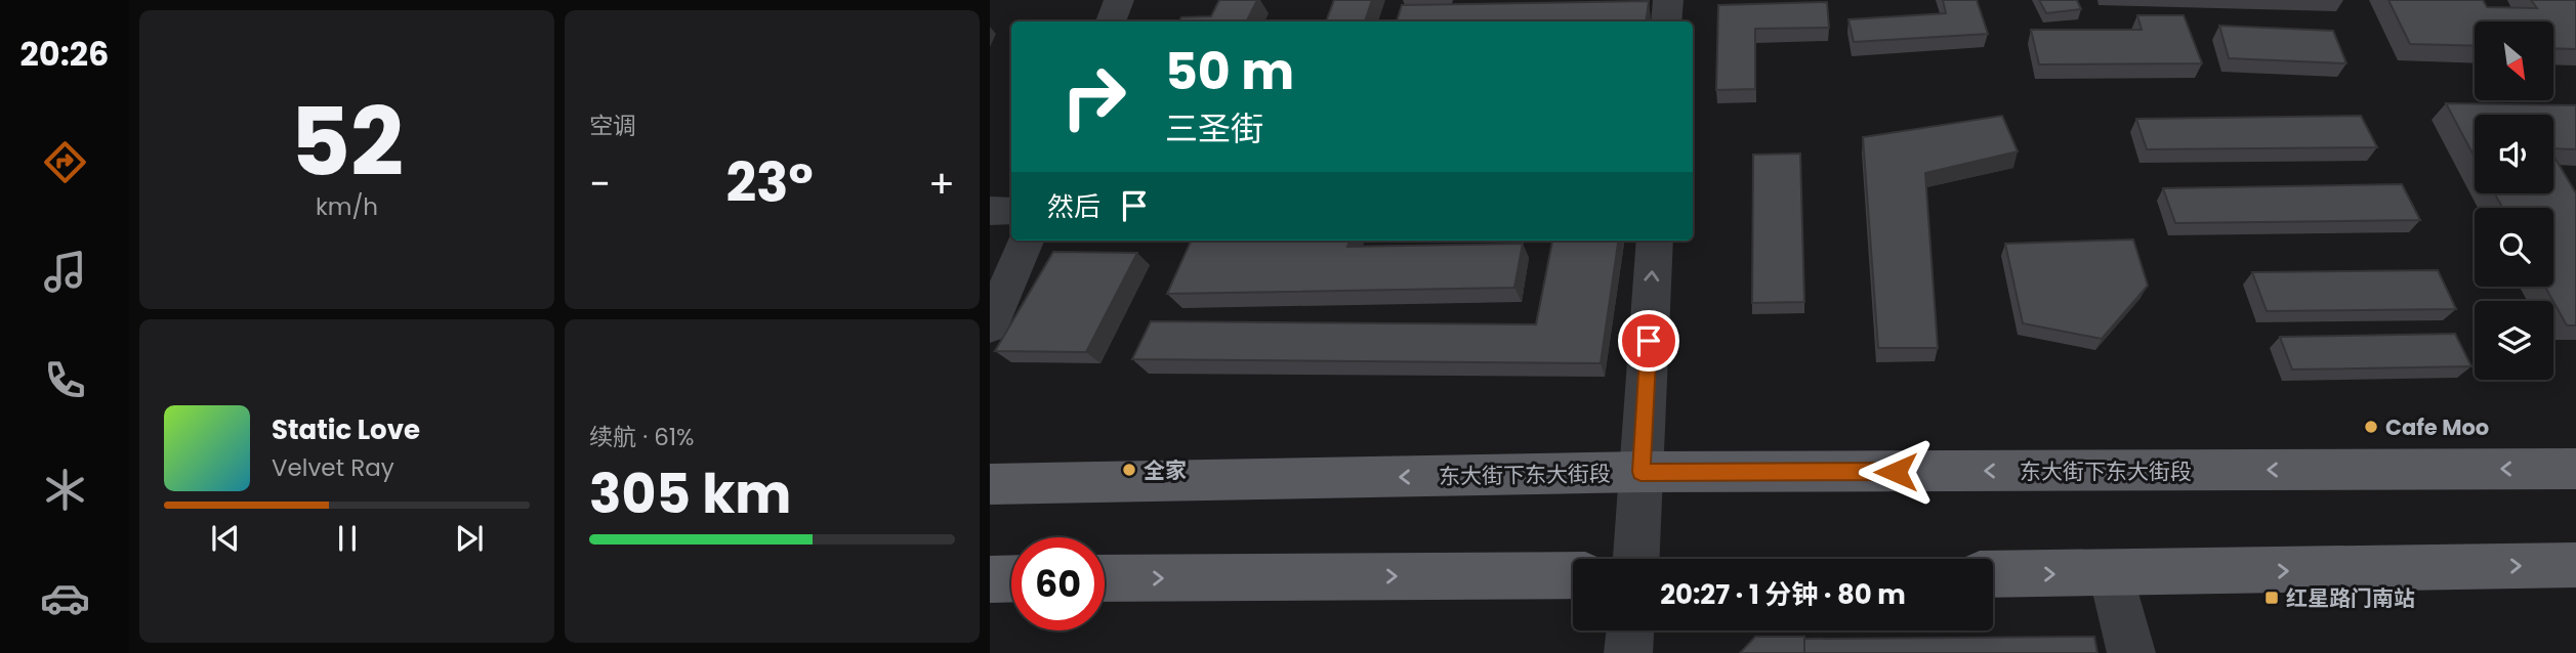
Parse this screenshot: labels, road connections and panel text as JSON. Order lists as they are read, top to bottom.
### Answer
{
  "streets": {
    "main road": ["东大街下东大街段"]
  },
  "places": {
    "other": ["Cafe Moo", "全家"],
    "transit": ["红星路门南站"]
  },
  "north": "bottom right",
  "page": {
    "tabs": "20:26",
    "tile": [
      ["52", "km/h"],
      "空调",
      ["续航 · 61%", "305 km"]
    ],
    "turn": ["50 m", "三圣街"],
    "heat": ["−", "23°", "+"],
    "then": "然后",
    "song": ["Static Love", "Velvet Ray"],
    "limit": "60",
    "trip": "20:27 · 1 分钟 · 80 m"
  }
}
